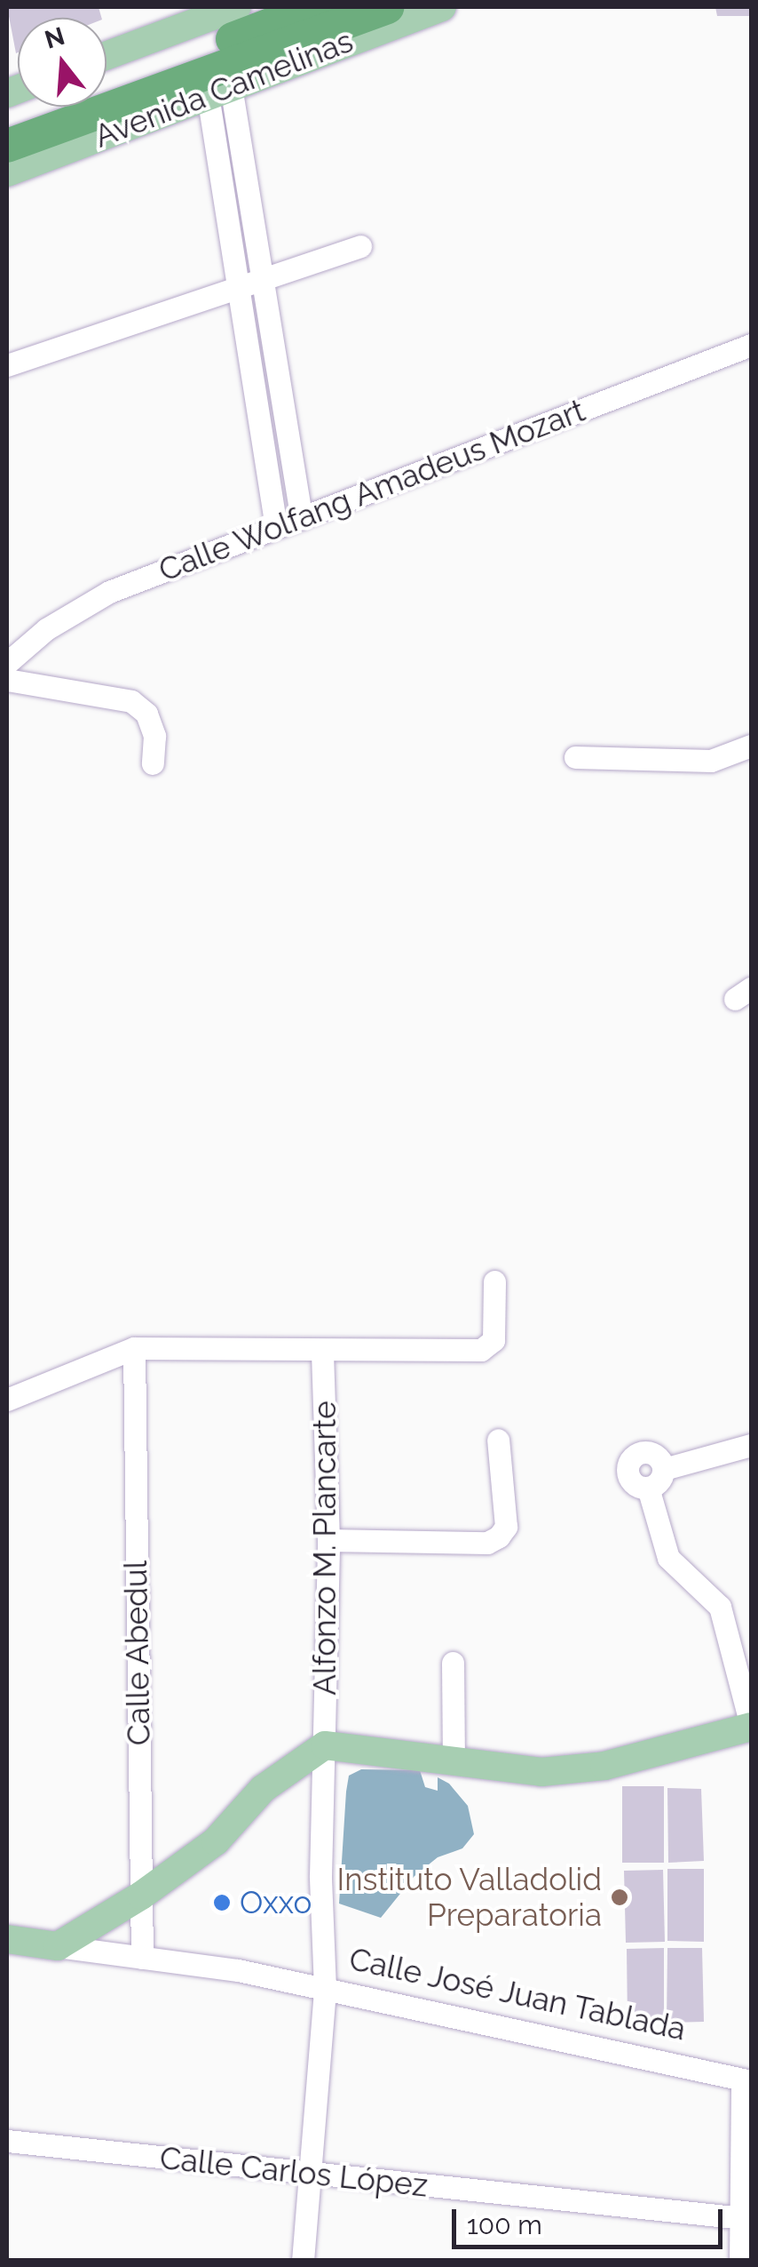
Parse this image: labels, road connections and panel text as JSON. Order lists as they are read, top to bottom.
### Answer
{
  "streets": {
    "highway": ["Avenida Camelinas"],
    "main road": ["Calle José Juan Tablada"],
    "street": [
      "Calle Wolfang Amadeus Mozart",
      "Alfonzo M. Plancarte",
      "Calle Abedul",
      "Calle Carlos López"
    ]
  },
  "crossings": [
    ["Alfonzo M. Plancarte", "Calle José Juan Tablada"],
    ["Alfonzo M. Plancarte", "Calle Carlos López"],
    ["Calle Abedul", "Calle José Juan Tablada"]
  ],
  "places": ["Instituto Valladolid Preparatoria", "Oxxo"],
  "scale_bar": "100 m",
  "north": "top"
}
